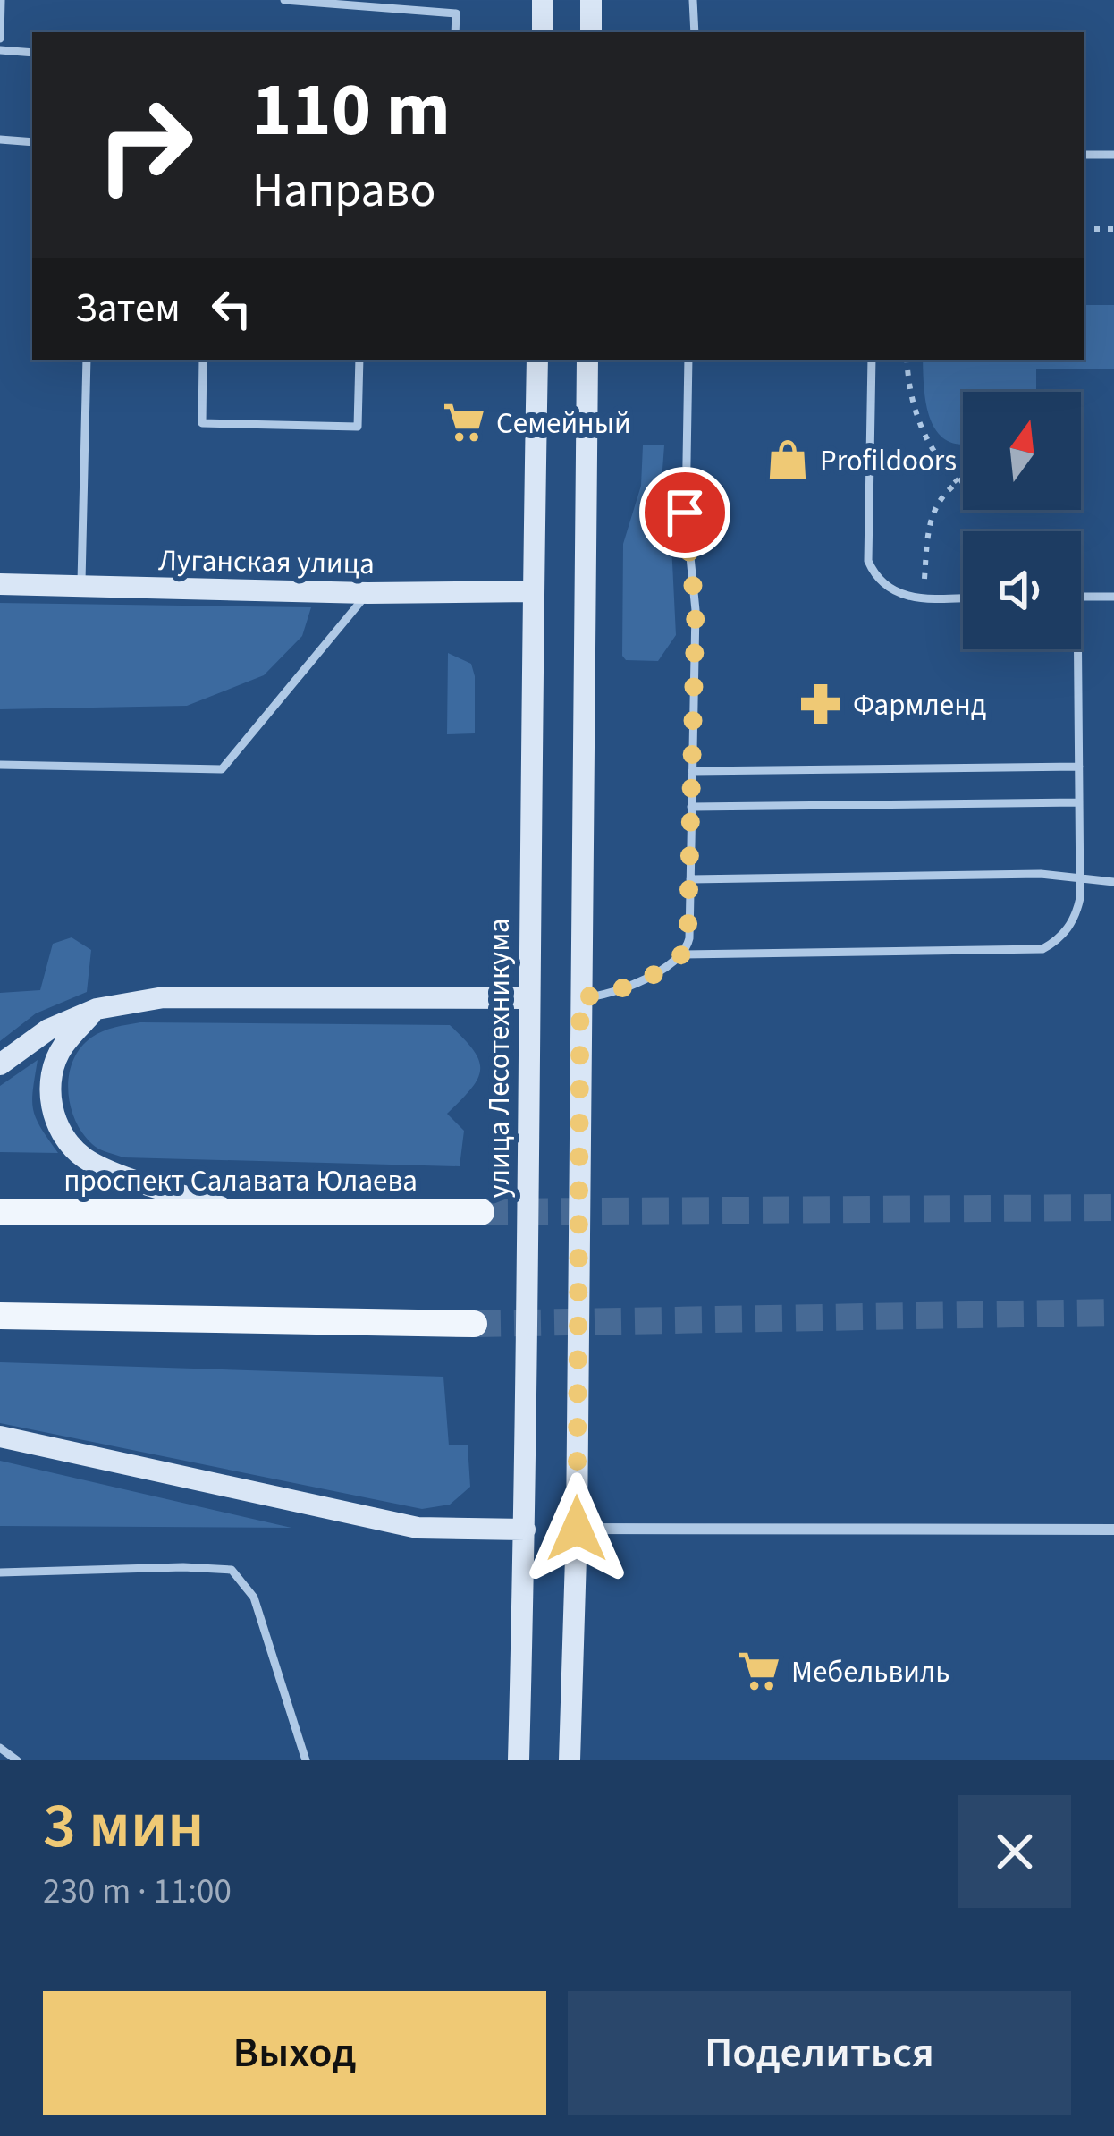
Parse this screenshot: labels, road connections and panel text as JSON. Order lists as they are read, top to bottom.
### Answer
{
  "streets": {
    "main road": ["Луганская улица", "улица Лесотехникума", "проспект Салавата Юлаева"]
  },
  "crossings": [
    ["Луганская улица", "улица Лесотехникума"]
  ],
  "places": {
    "supermarket": ["Семейный", "Мебельвиль"],
    "shop": ["Profildoors"],
    "pharmacy": ["Фармленд"]
  },
  "north": "top",
  "page": {
    "turn": ["110 m", "Направо"],
    "then": "Затем",
    "heading": ["3 мин", "230 m · 11:00"],
    "buttons": ["Выход", "Поделиться"]
  }
}
